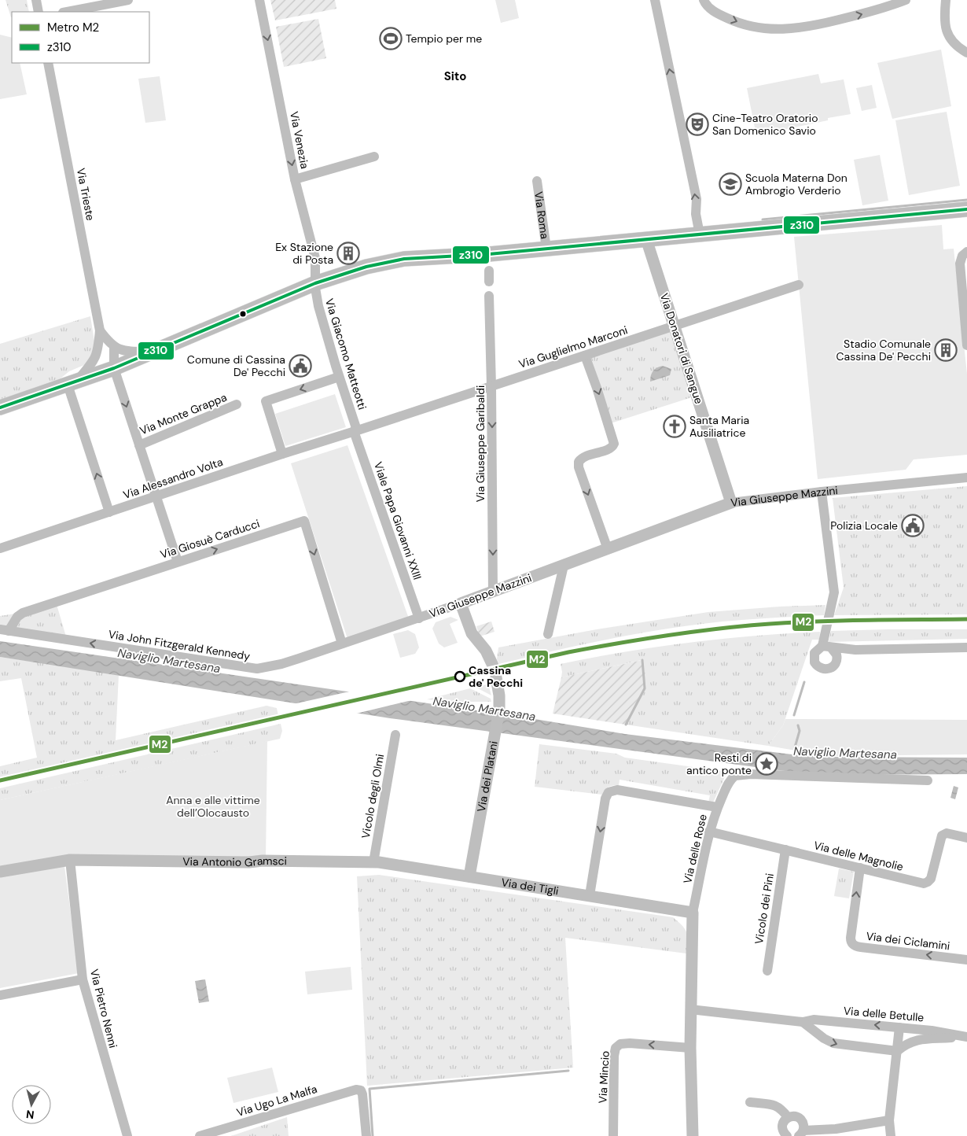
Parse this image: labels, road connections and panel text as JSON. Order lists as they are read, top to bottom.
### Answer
{
  "streets": {
    "main road": ["Via Roma"],
    "street": [
      "Via Venezia",
      "Via Trieste",
      "Via Guglielmo Marconi",
      "Via Donatori di Sangue",
      "Via Giacomo Matteotti",
      "Via Monte Grappa",
      "Via Giuseppe Garibaldi",
      "Via Alessandro Volta",
      "Via Giuseppe Mazzini",
      "Viale Papa Giovanni XXIII",
      "Via Giosuè Carducci",
      "Via John Fitzgerald Kennedy",
      "Via dei Platani",
      "Vicolo degli Olmi",
      "Via delle Rose",
      "Via delle Magnolie",
      "Via Antonio Gramsci",
      "Via dei Tigli",
      "Vicolo dei Pini",
      "Via dei Ciclamini",
      "Via Pietro Nenni",
      "Via delle Betulle",
      "Via Mincio",
      "Via Ugo La Malfa"
    ]
  },
  "crossings": [
    ["Via Venezia", "Via Roma"],
    ["Via Venezia", "Via Giacomo Matteotti"],
    ["Via Trieste", "Via Roma"],
    ["Via Roma", "Via Donatori di Sangue"],
    ["Via Roma", "Via Giacomo Matteotti"],
    ["Via Guglielmo Marconi", "Via Donatori di Sangue"],
    ["Via Guglielmo Marconi", "Via Giacomo Matteotti"],
    ["Via Guglielmo Marconi", "Via Giuseppe Garibaldi"],
    ["Via Guglielmo Marconi", "Via Alessandro Volta"],
    ["Via Guglielmo Marconi", "Viale Papa Giovanni XXIII"],
    ["Via Donatori di Sangue", "Via Giuseppe Mazzini"],
    ["Via Giacomo Matteotti", "Via Alessandro Volta"],
    ["Via Giacomo Matteotti", "Viale Papa Giovanni XXIII"],
    ["Via Giuseppe Garibaldi", "Via Giuseppe Mazzini"],
    ["Via Alessandro Volta", "Viale Papa Giovanni XXIII"],
    ["Via Giuseppe Mazzini", "Viale Papa Giovanni XXIII"],
    ["Via Giuseppe Mazzini", "Via John Fitzgerald Kennedy"],
    ["Viale Papa Giovanni XXIII", "Via John Fitzgerald Kennedy"],
    ["Via Giosuè Carducci", "Via John Fitzgerald Kennedy"],
    ["Via dei Platani", "Via Antonio Gramsci"],
    ["Via dei Platani", "Via dei Tigli"],
    ["Vicolo degli Olmi", "Via Antonio Gramsci"],
    ["Via delle Rose", "Via delle Magnolie"],
    ["Via delle Rose", "Via dei Tigli"],
    ["Via delle Magnolie", "Vicolo dei Pini"],
    ["Via delle Magnolie", "Via dei Ciclamini"],
    ["Via Antonio Gramsci", "Via dei Tigli"],
    ["Via Antonio Gramsci", "Via Pietro Nenni"]
  ],
  "one_way": ["Via Venezia", "Via Giuseppe Garibaldi", "Via John Fitzgerald Kennedy"],
  "districts": ["Sito"],
  "water": ["Naviglio Martesana"],
  "parks": ["Anna e alle vittime dell’Olocausto"],
  "places": {
    "sports": ["Tempio per me"],
    "theatre": ["Cine-Teatro Oratorio San Domenico Savio"],
    "school or university": ["Scuola Materna Don Ambrogio Verderio"],
    "building": ["Ex Stazione di Posta", "Stadio Comunale Cassina De' Pecchi"],
    "public building": ["Comune di Cassina De' Pecchi", "Polizia Locale"],
    "church": ["Santa Maria Ausiliatrice"],
    "other": ["Cassina de' Pecchi"],
    "place": ["Resti di antico ponte"]
  },
  "lines": ["transit line z310", "metro line M2"],
  "legend": ["Metro M2", "z310"],
  "north": "bottom"
}
